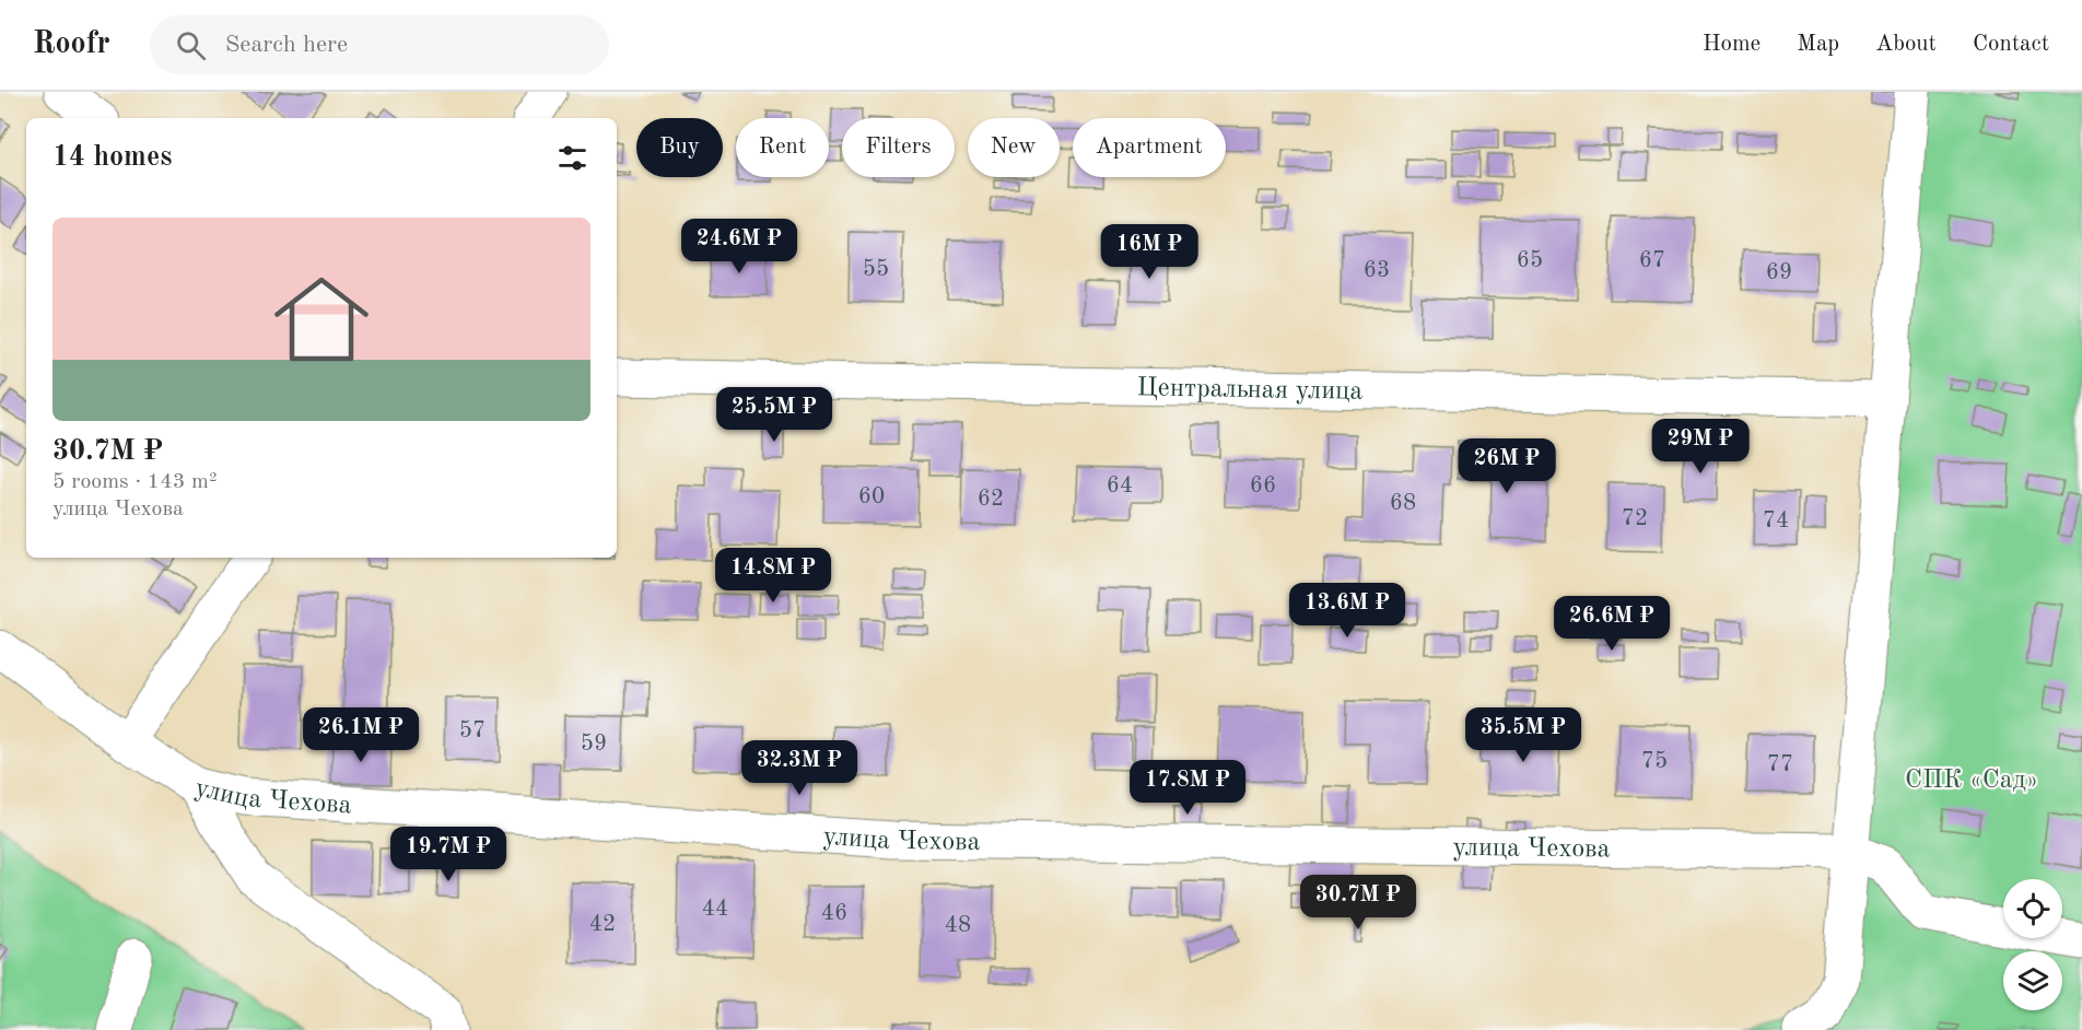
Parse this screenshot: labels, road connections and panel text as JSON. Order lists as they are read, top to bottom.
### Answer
{
  "streets": {
    "street": ["Центральная улица", "улица Чехова"]
  },
  "parks": ["СПК «Сад»"],
  "house_numbers": [
    "65",
    "67",
    "55",
    "63",
    "69",
    "64",
    "66",
    "60",
    "62",
    "68",
    "72",
    "74",
    "57",
    "59",
    "75",
    "77",
    "44",
    "46",
    "42",
    "48"
  ],
  "page": {
    "header": "Roofr",
    "search": "Search here",
    "nav": [
      "Home",
      "Map",
      "About",
      "Contact"
    ],
    "chip": [
      "Buy",
      "Rent",
      "Filters",
      "New",
      "Apartment"
    ],
    "heading": "14 homes",
    "list": [
      {
        "name": "30.7M ₽",
        "note": "5 rooms · 143 m² · улица Чехова"
      }
    ],
    "price": [
      "24.6M ₽",
      "16M ₽",
      "25.5M ₽",
      "29M ₽",
      "26M ₽",
      "14.8M ₽",
      "13.6M ₽",
      "26.6M ₽",
      "26.1M ₽",
      "35.5M ₽",
      "32.3M ₽",
      "17.8M ₽",
      "19.7M ₽",
      "30.7M ₽"
    ]
  }
}
